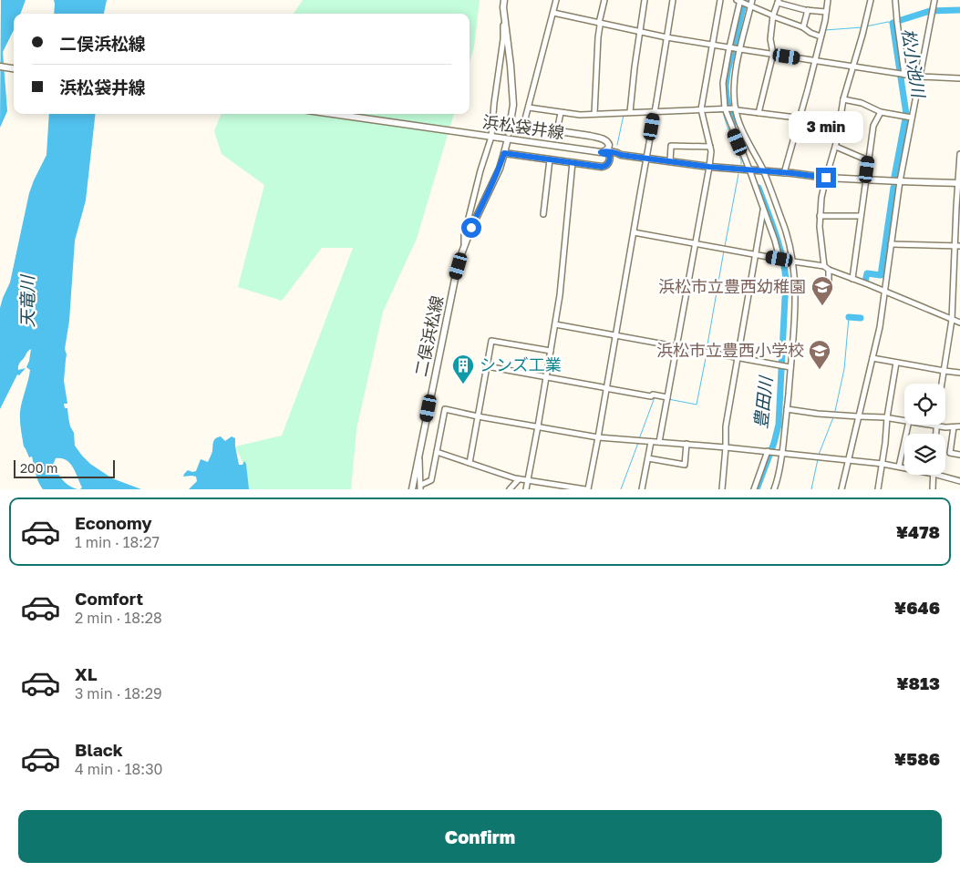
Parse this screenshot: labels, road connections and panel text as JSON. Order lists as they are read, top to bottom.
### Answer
{
  "streets": {
    "main road": ["浜松袋井線", "二俣浜松線"]
  },
  "water": ["松小池川", "天竜川", "豊田川"],
  "places": {
    "school or university": ["浜松市立豊西幼稚園", "浜松市立豊西小学校"],
    "building": ["シンズ工業"]
  },
  "scale_bar": "200 m",
  "page": {
    "banner": ["二俣浜松線", "浜松袋井線"],
    "bubble": "3 min",
    "scale": "200 m",
    "list": [
      {
        "name": "Economy",
        "note": "1 min · 18:27",
        "value": "¥478"
      },
      {
        "name": "Comfort",
        "note": "2 min · 18:28",
        "value": "¥646"
      },
      {
        "name": "XL",
        "note": "3 min · 18:29",
        "value": "¥813"
      },
      {
        "name": "Black",
        "note": "4 min · 18:30",
        "value": "¥586"
      }
    ],
    "buttons": "Confirm"
  }
}
